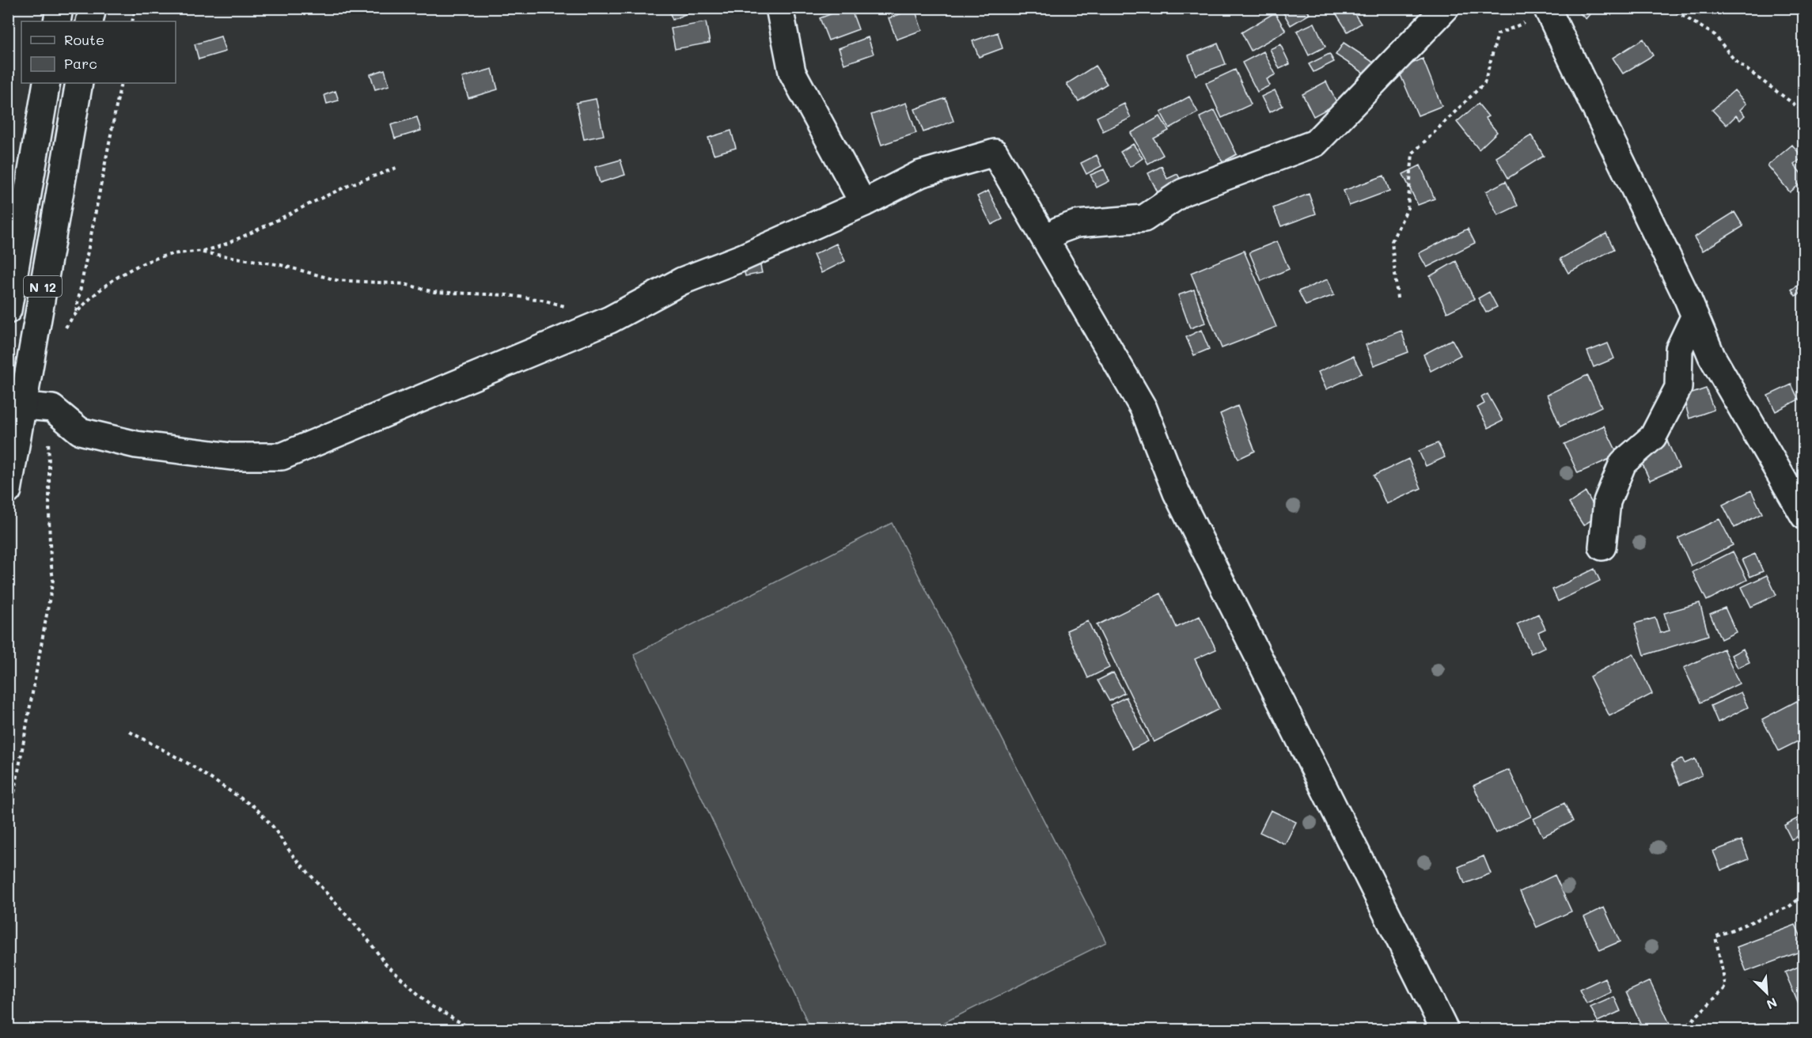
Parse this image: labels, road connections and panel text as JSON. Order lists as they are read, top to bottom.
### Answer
{
  "streets": {
    "street": ["N 12"]
  },
  "legend": ["Route", "Parc"],
  "north": "bottom right"
}
